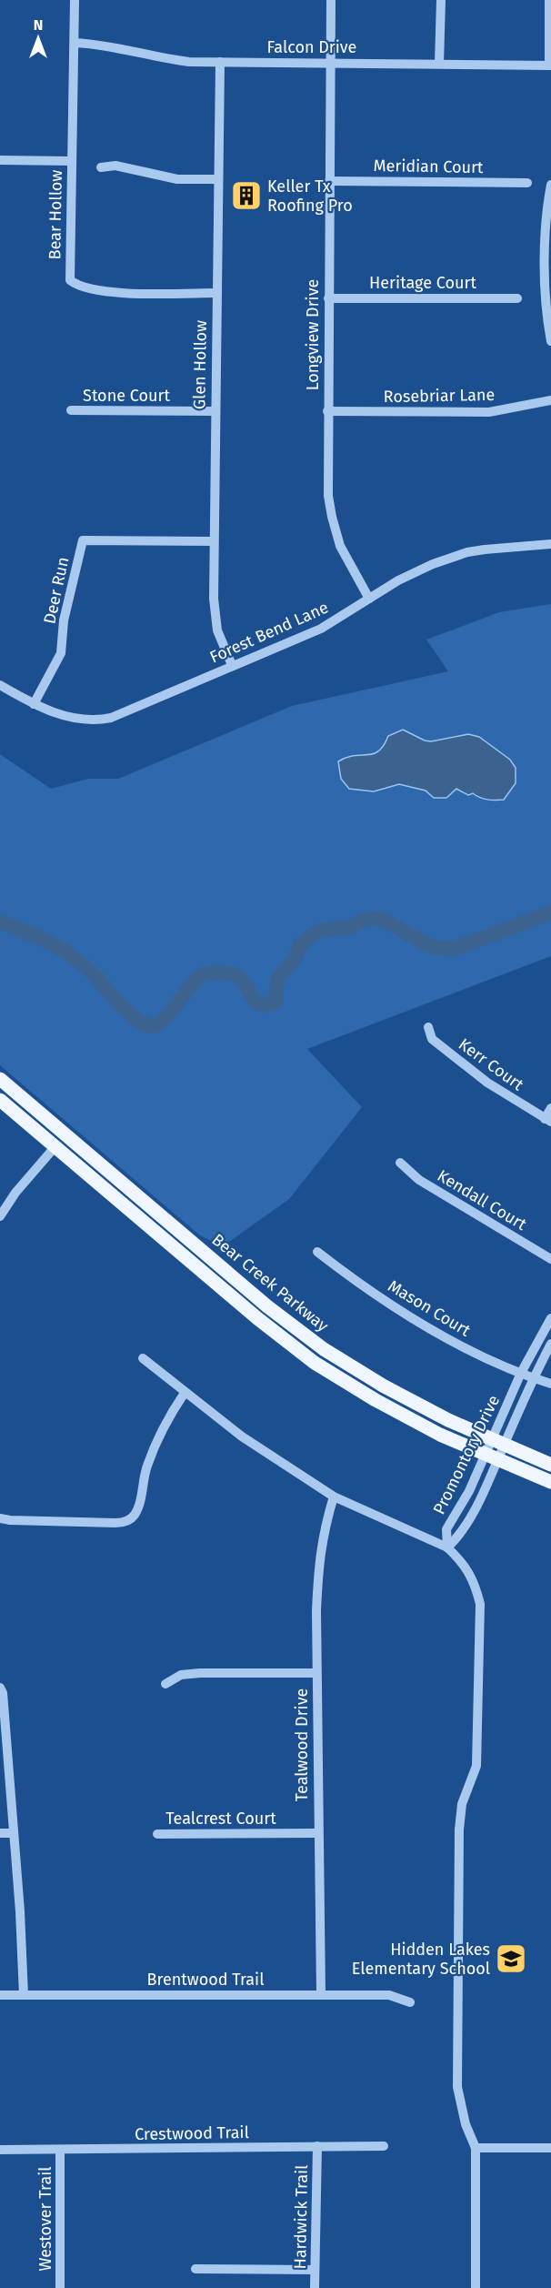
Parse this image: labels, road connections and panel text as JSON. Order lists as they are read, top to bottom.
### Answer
{
  "streets": {
    "main road": ["Bear Creek Parkway"],
    "street": [
      "Falcon Drive",
      "Meridian Court",
      "Bear Hollow",
      "Heritage Court",
      "Longview Drive",
      "Glen Hollow",
      "Stone Court",
      "Rosebriar Lane",
      "Deer Run",
      "Forest Bend Lane",
      "Kerr Court",
      "Kendall Court",
      "Mason Court",
      "Promontory Drive",
      "Tealwood Drive",
      "Tealcrest Court",
      "Brentwood Trail",
      "Crestwood Trail",
      "Hardwick Trail",
      "Westover Trail"
    ]
  },
  "crossings": [
    ["Falcon Drive", "Bear Hollow"],
    ["Falcon Drive", "Longview Drive"],
    ["Falcon Drive", "Glen Hollow"],
    ["Meridian Court", "Longview Drive"],
    ["Bear Hollow", "Glen Hollow"],
    ["Heritage Court", "Longview Drive"],
    ["Longview Drive", "Rosebriar Lane"],
    ["Longview Drive", "Forest Bend Lane"],
    ["Glen Hollow", "Stone Court"],
    ["Glen Hollow", "Deer Run"],
    ["Glen Hollow", "Forest Bend Lane"],
    ["Deer Run", "Forest Bend Lane"],
    ["Bear Creek Parkway", "Promontory Drive"],
    ["Mason Court", "Promontory Drive"],
    ["Tealwood Drive", "Tealcrest Court"],
    ["Tealwood Drive", "Brentwood Trail"],
    ["Crestwood Trail", "Hardwick Trail"],
    ["Crestwood Trail", "Westover Trail"]
  ],
  "places": {
    "building": ["Keller Tx Roofing Pro"],
    "school or university": ["Hidden Lakes Elementary School"]
  },
  "north": "top"
}
